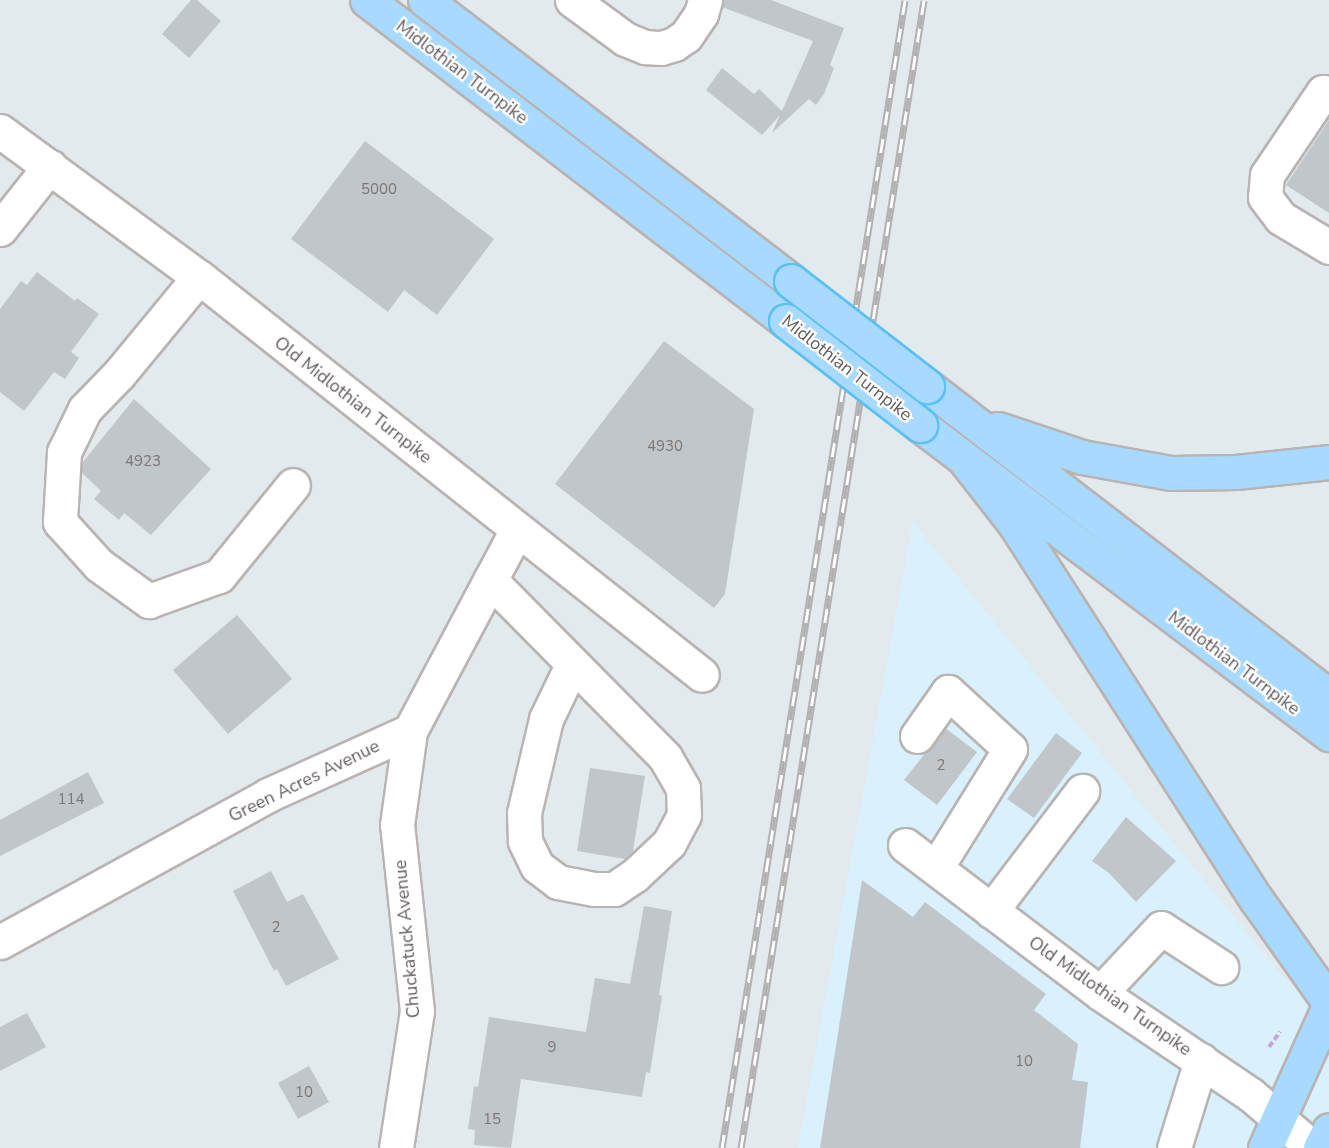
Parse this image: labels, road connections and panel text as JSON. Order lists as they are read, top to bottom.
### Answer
{
  "streets": {
    "main road": ["Midlothian Turnpike"],
    "street": ["Old Midlothian Turnpike", "Green Acres Avenue", "Chuckatuck Avenue"]
  },
  "crossings": [
    ["Green Acres Avenue", "Chuckatuck Avenue"]
  ],
  "house_numbers": [
    "5000",
    "4930",
    "4923",
    "2",
    "114",
    "2",
    "9",
    "10",
    "10",
    "15"
  ]
}
